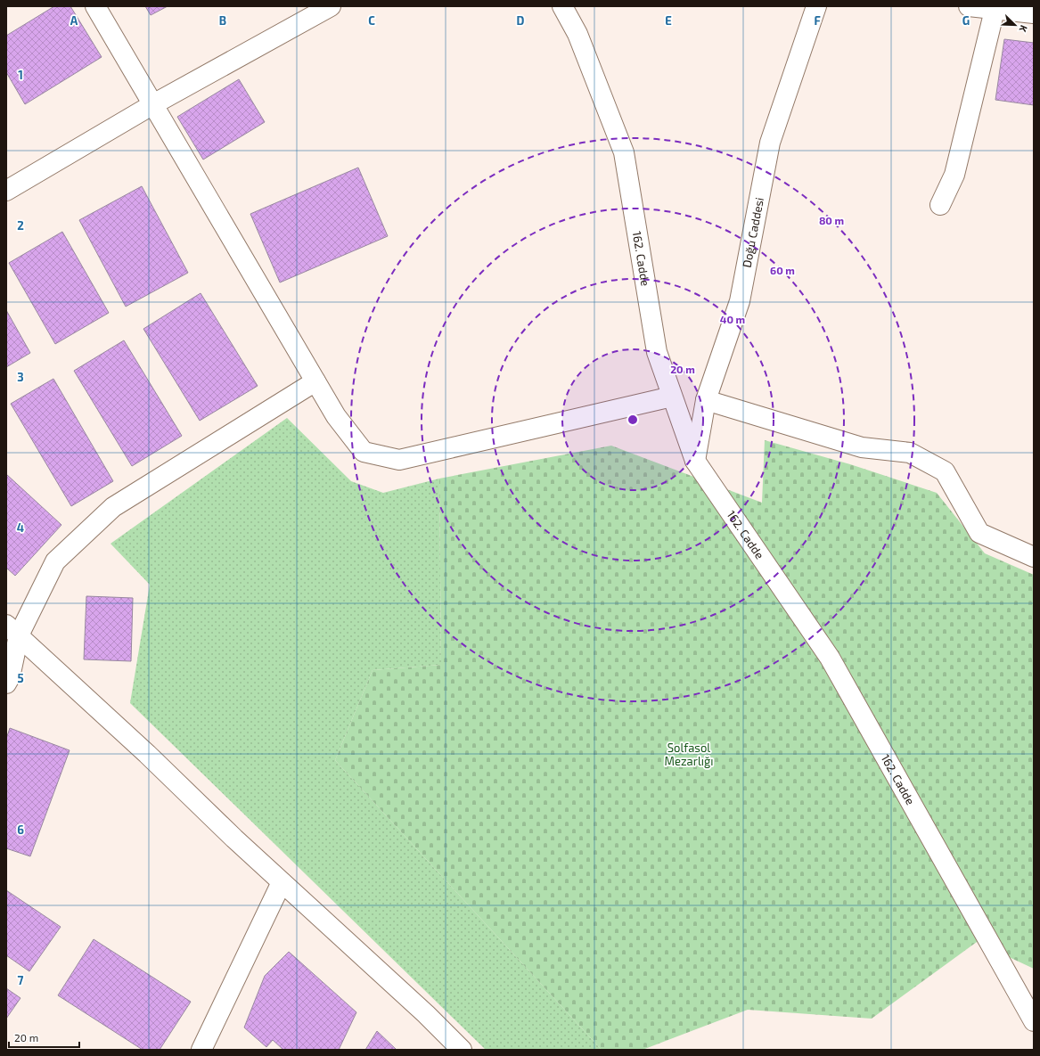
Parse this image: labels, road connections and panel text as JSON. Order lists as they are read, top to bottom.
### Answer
{
  "streets": {
    "street": ["Doğu Caddesi", "162. Cadde"]
  },
  "crossings": [
    ["Doğu Caddesi", "162. Cadde"]
  ],
  "parks": ["Solfasol Mezarlığı"],
  "scale_bar": "20 m",
  "north": "bottom right",
  "grid": {
    "columns": [
      "A",
      "B",
      "C",
      "D",
      "E",
      "F",
      "G"
    ],
    "rows": [
      "1",
      "2",
      "3",
      "4",
      "5",
      "6",
      "7"
    ]
  },
  "rings": [
    "80 m",
    "60 m",
    "40 m",
    "20 m"
  ]
}
